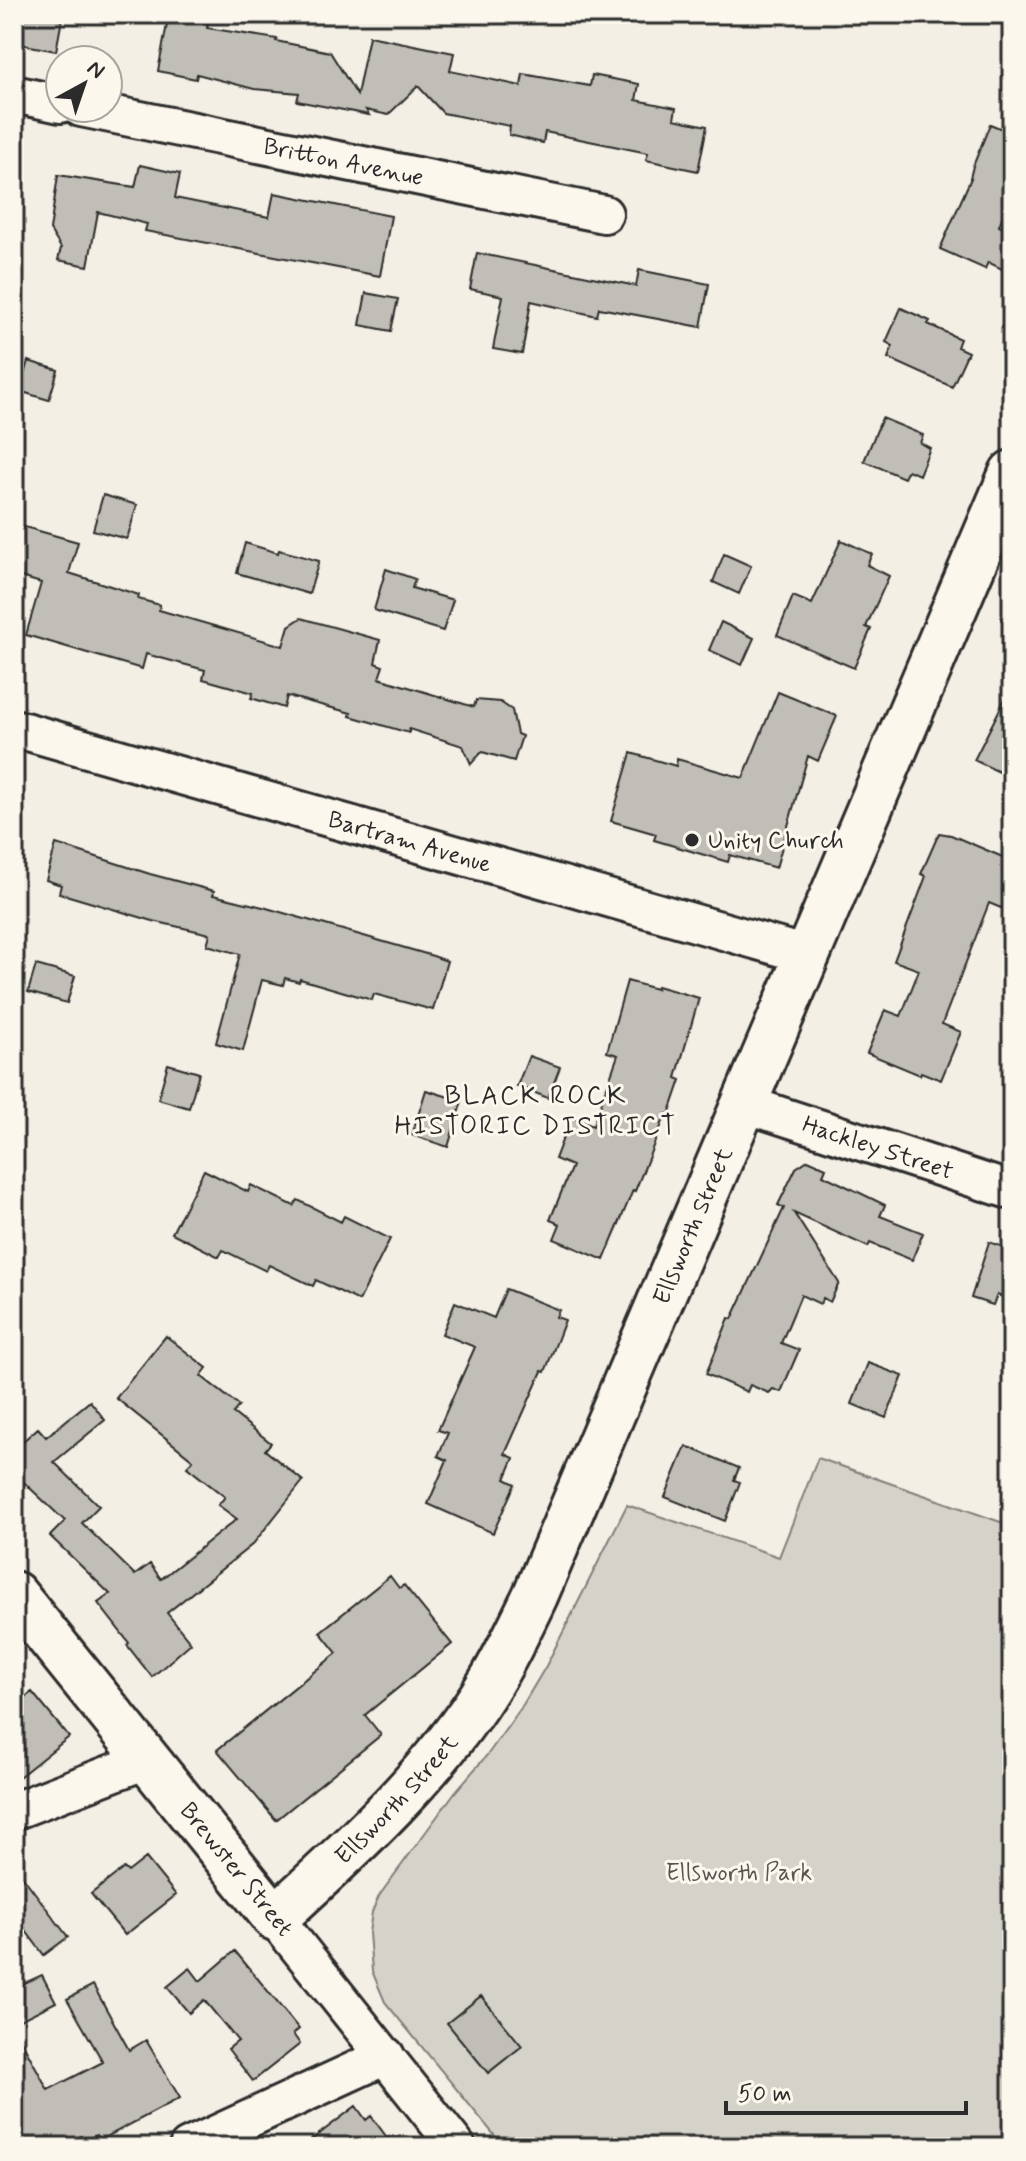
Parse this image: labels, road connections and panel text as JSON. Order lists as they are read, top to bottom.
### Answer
{
  "streets": {
    "street": [
      "Britton Avenue",
      "Bartram Avenue",
      "Hackley Street",
      "Ellsworth Street",
      "Brewster Street"
    ]
  },
  "crossings": [
    ["Bartram Avenue", "Ellsworth Street"],
    ["Hackley Street", "Ellsworth Street"],
    ["Ellsworth Street", "Brewster Street"]
  ],
  "districts": ["BLACK ROCK HISTORIC DISTRICT"],
  "parks": ["Ellsworth Park"],
  "places": ["Unity Church"],
  "scale_bar": "50 m",
  "north": "top right"
}
